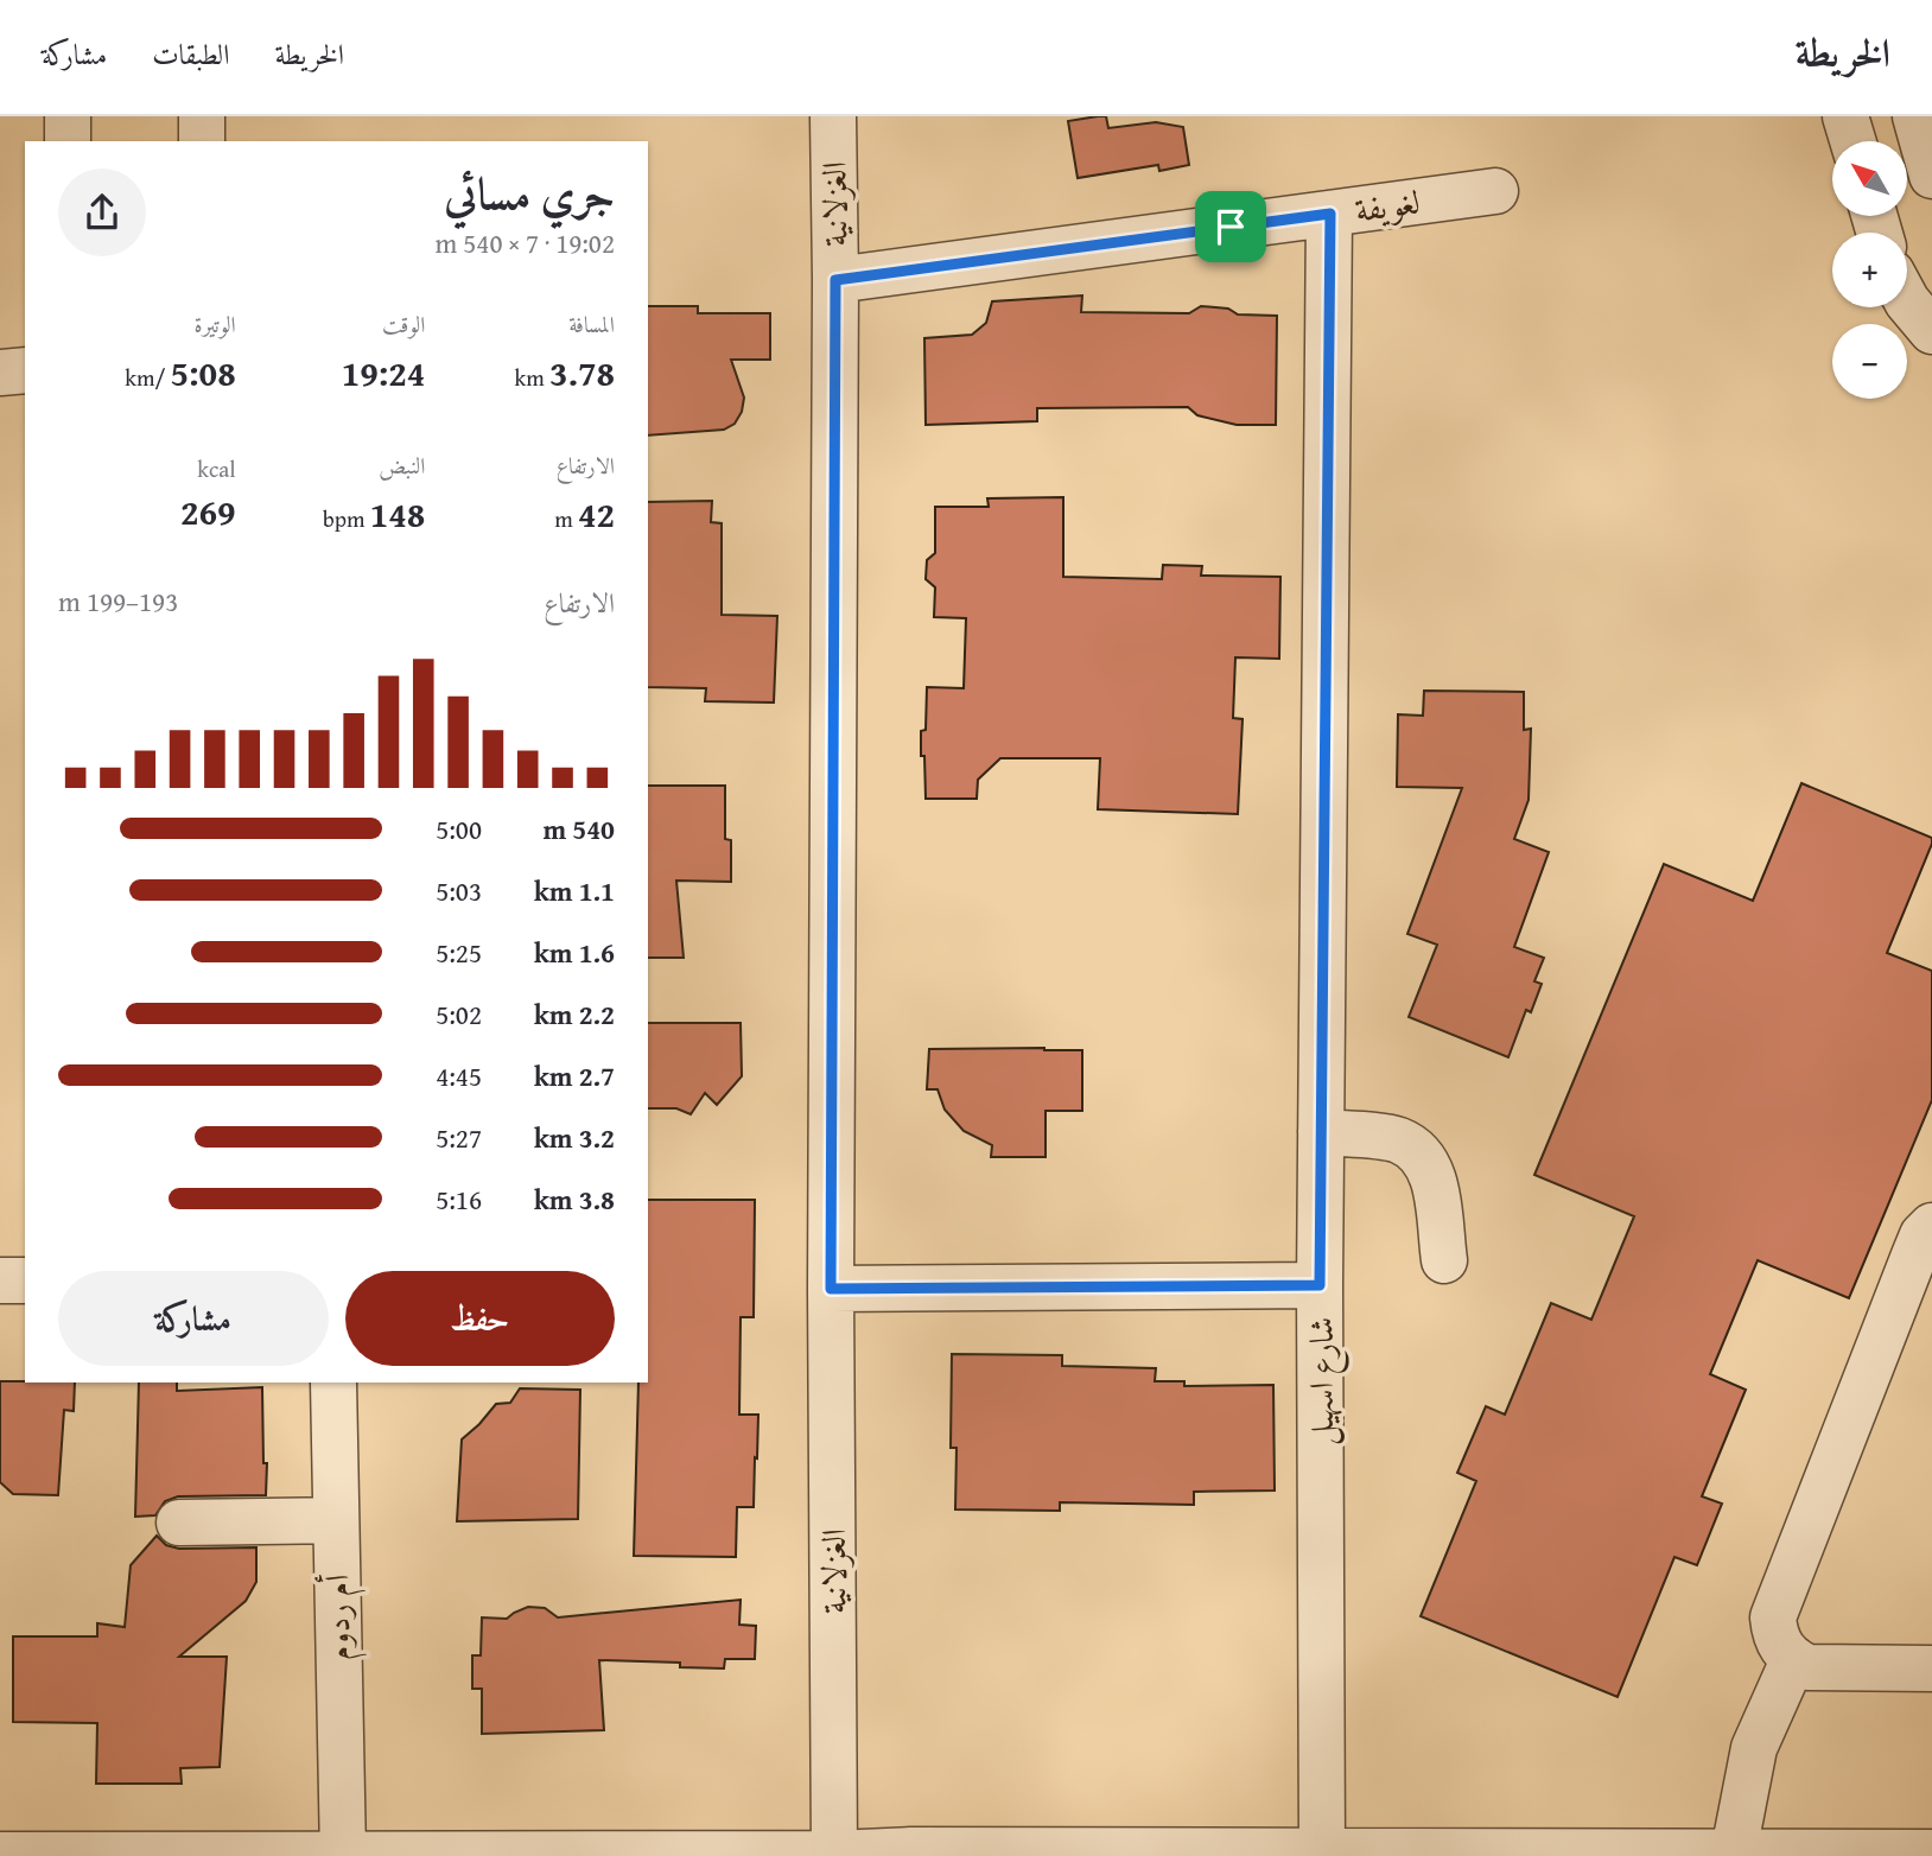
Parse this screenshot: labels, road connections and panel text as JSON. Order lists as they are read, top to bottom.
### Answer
{
  "streets": {
    "street": [
      "الغزلانية",
      "لغويفة",
      "شارع اسهيل",
      "أم ردوم"
    ]
  },
  "crossings": [
    ["الغزلانية", "لغويفة"],
    ["لغويفة", "شارع اسهيل"]
  ],
  "north": "top left",
  "page": {
    "header": "الخريطة",
    "nav": ["الخريطة", "الطبقات", "مشاركة"],
    "map_buttons": ["+", "−"],
    "heading": ["جري مسائي", "19:02 · 7 × 540 m"],
    "stats": [
      ["المسافة", "3.78 km"],
      ["الوقت", "19:24"],
      ["الوتيرة", "5:08 /km"],
      ["الارتفاع", "42 m"],
      ["النبض", "148 bpm"],
      ["kcal", "269"]
    ],
    "chart": ["الارتفاع", "193–199 m"],
    "list": [
      {
        "name": "540 m",
        "note": "5:00"
      },
      {
        "name": "1.1 km",
        "note": "5:03"
      },
      {
        "name": "1.6 km",
        "note": "5:25"
      },
      {
        "name": "2.2 km",
        "note": "5:02"
      },
      {
        "name": "2.7 km",
        "note": "4:45"
      },
      {
        "name": "3.2 km",
        "note": "5:27"
      },
      {
        "name": "3.8 km",
        "note": "5:16"
      }
    ],
    "buttons": ["حفظ", "مشاركة"]
  }
}
